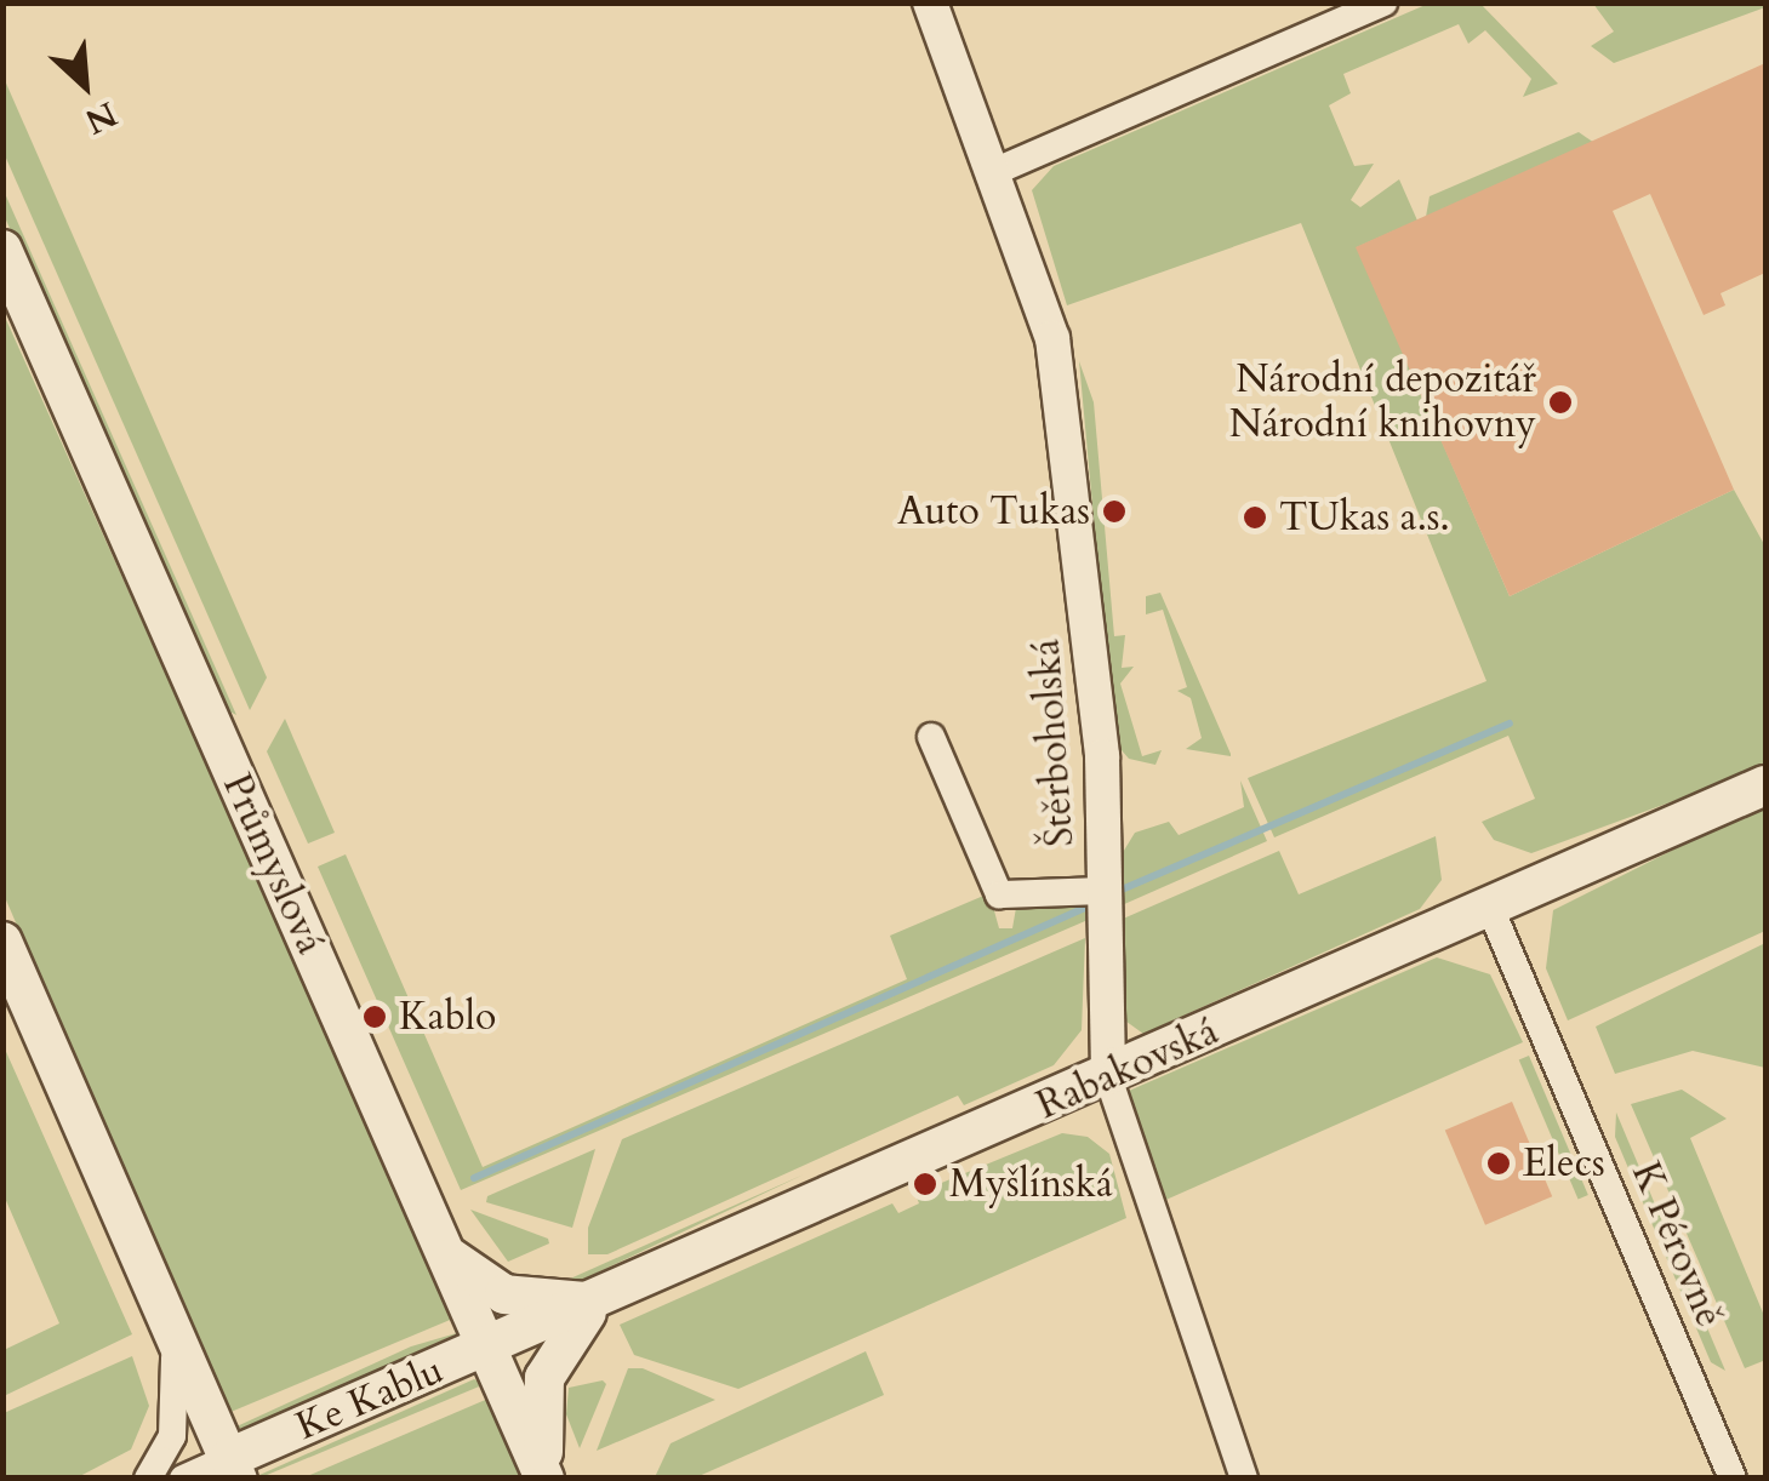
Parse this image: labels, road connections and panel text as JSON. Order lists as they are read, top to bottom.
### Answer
{
  "streets": {
    "main road": ["Průmyslová", "Rabakovská", "Ke Kablu"],
    "street": ["Štěrboholská", "K Pérovně"]
  },
  "crossings": [
    ["Štěrboholská", "Rabakovská"],
    ["Průmyslová", "Rabakovská"],
    ["Průmyslová", "Ke Kablu"],
    ["Rabakovská", "K Pérovně"],
    ["Rabakovská", "Ke Kablu"]
  ],
  "places": [
    "Národní depozitář Národní knihovny",
    "Auto Tukas",
    "TUkas a.s.",
    "Kablo",
    "Elecs",
    "Myšlínská"
  ],
  "north": "bottom right"
}
